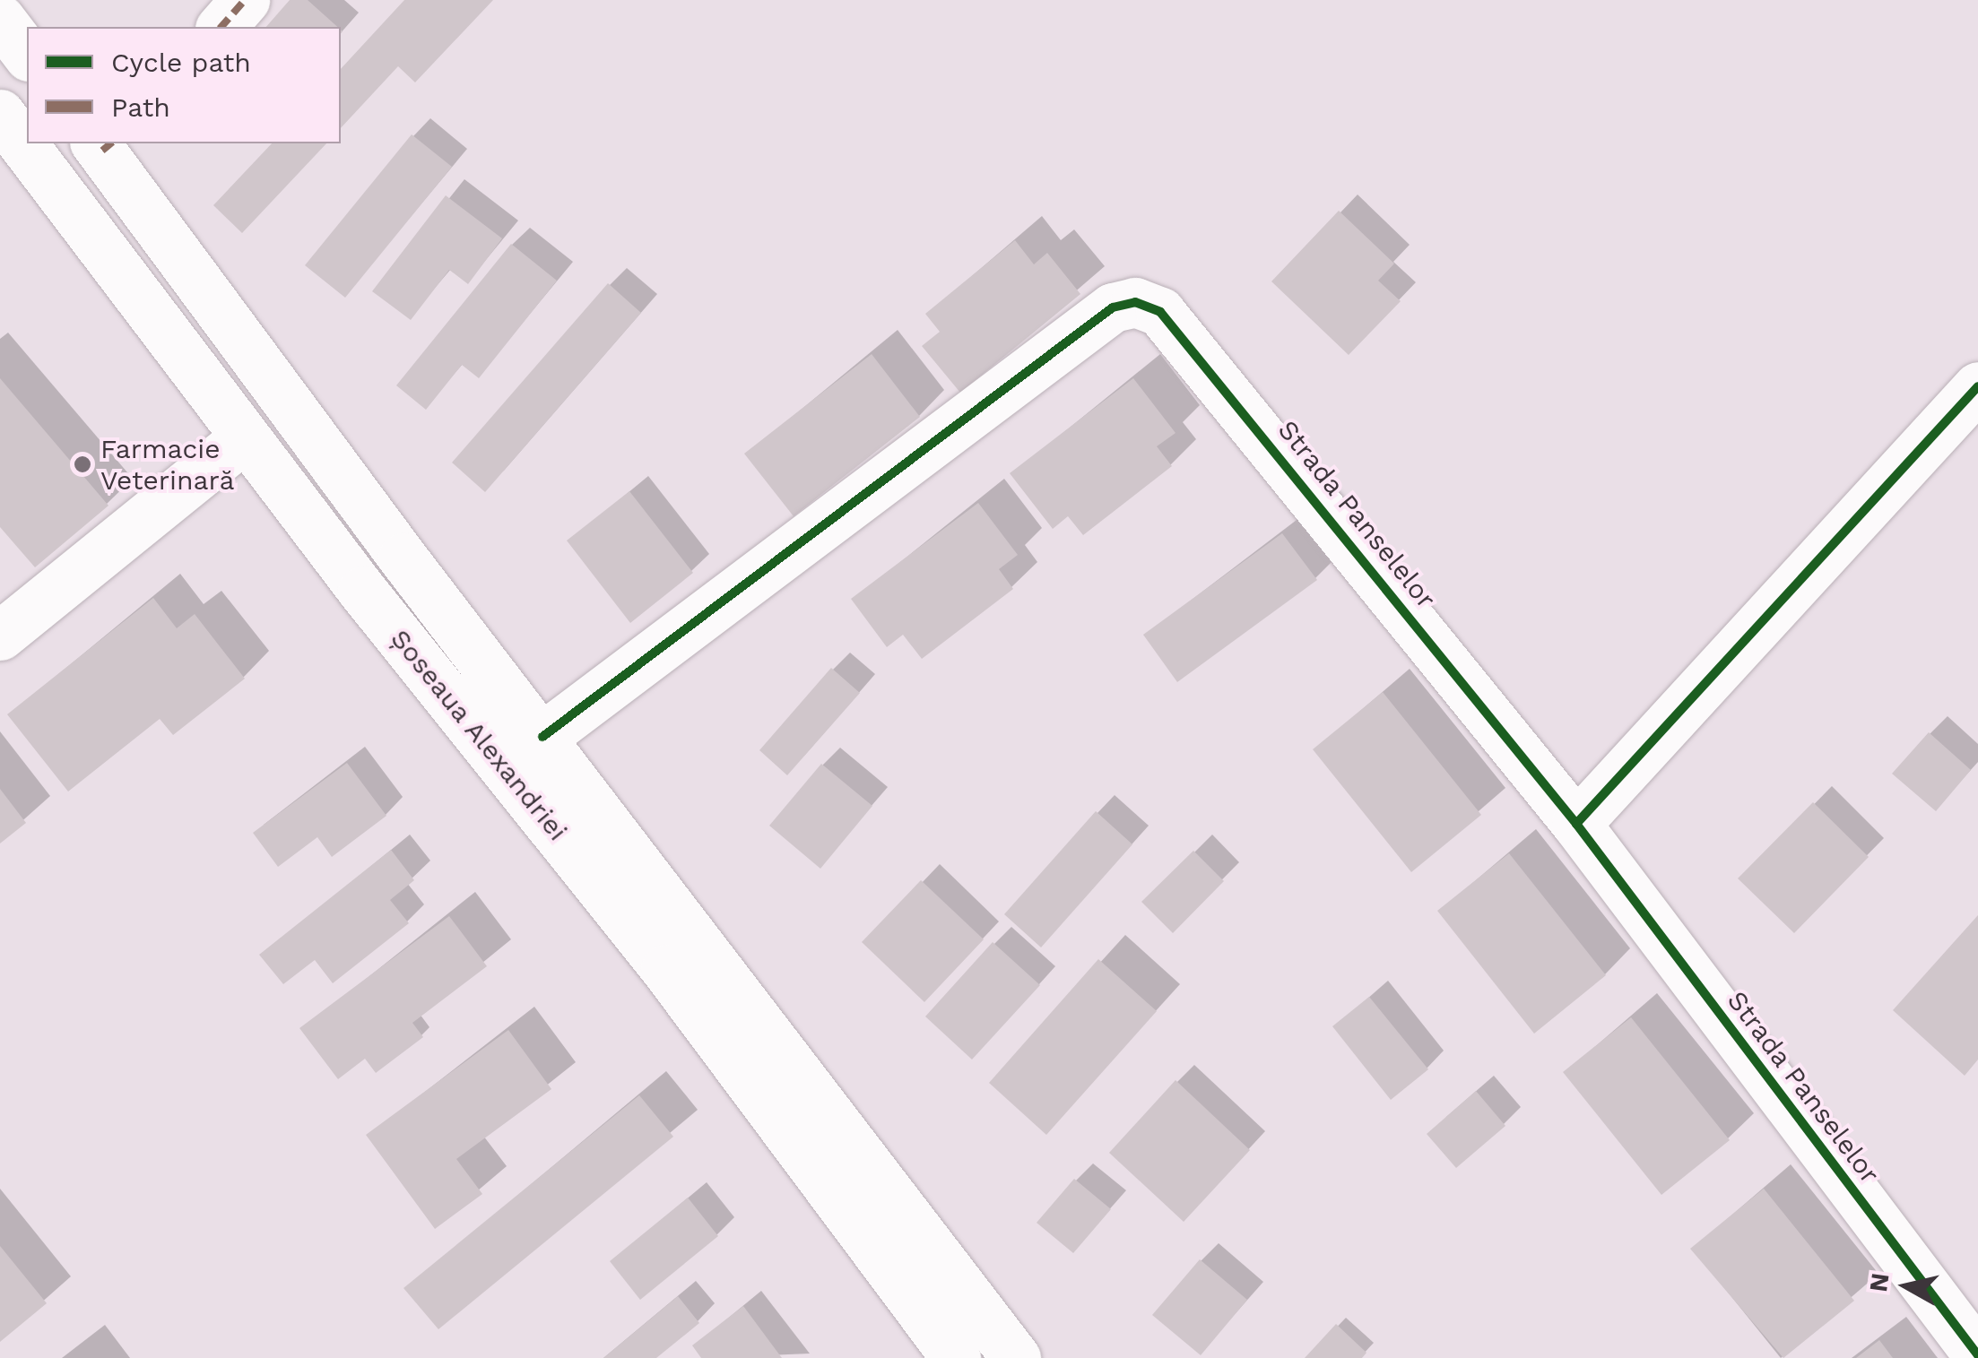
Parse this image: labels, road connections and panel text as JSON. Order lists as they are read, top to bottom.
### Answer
{
  "streets": {
    "main road": ["Strada Panselelor", "Șoseaua Alexandriei"]
  },
  "crossings": [
    ["Strada Panselelor", "Șoseaua Alexandriei"]
  ],
  "places": ["Farmacie Veterinară"],
  "legend": ["Cycle path", "Path"],
  "north": "left"
}
